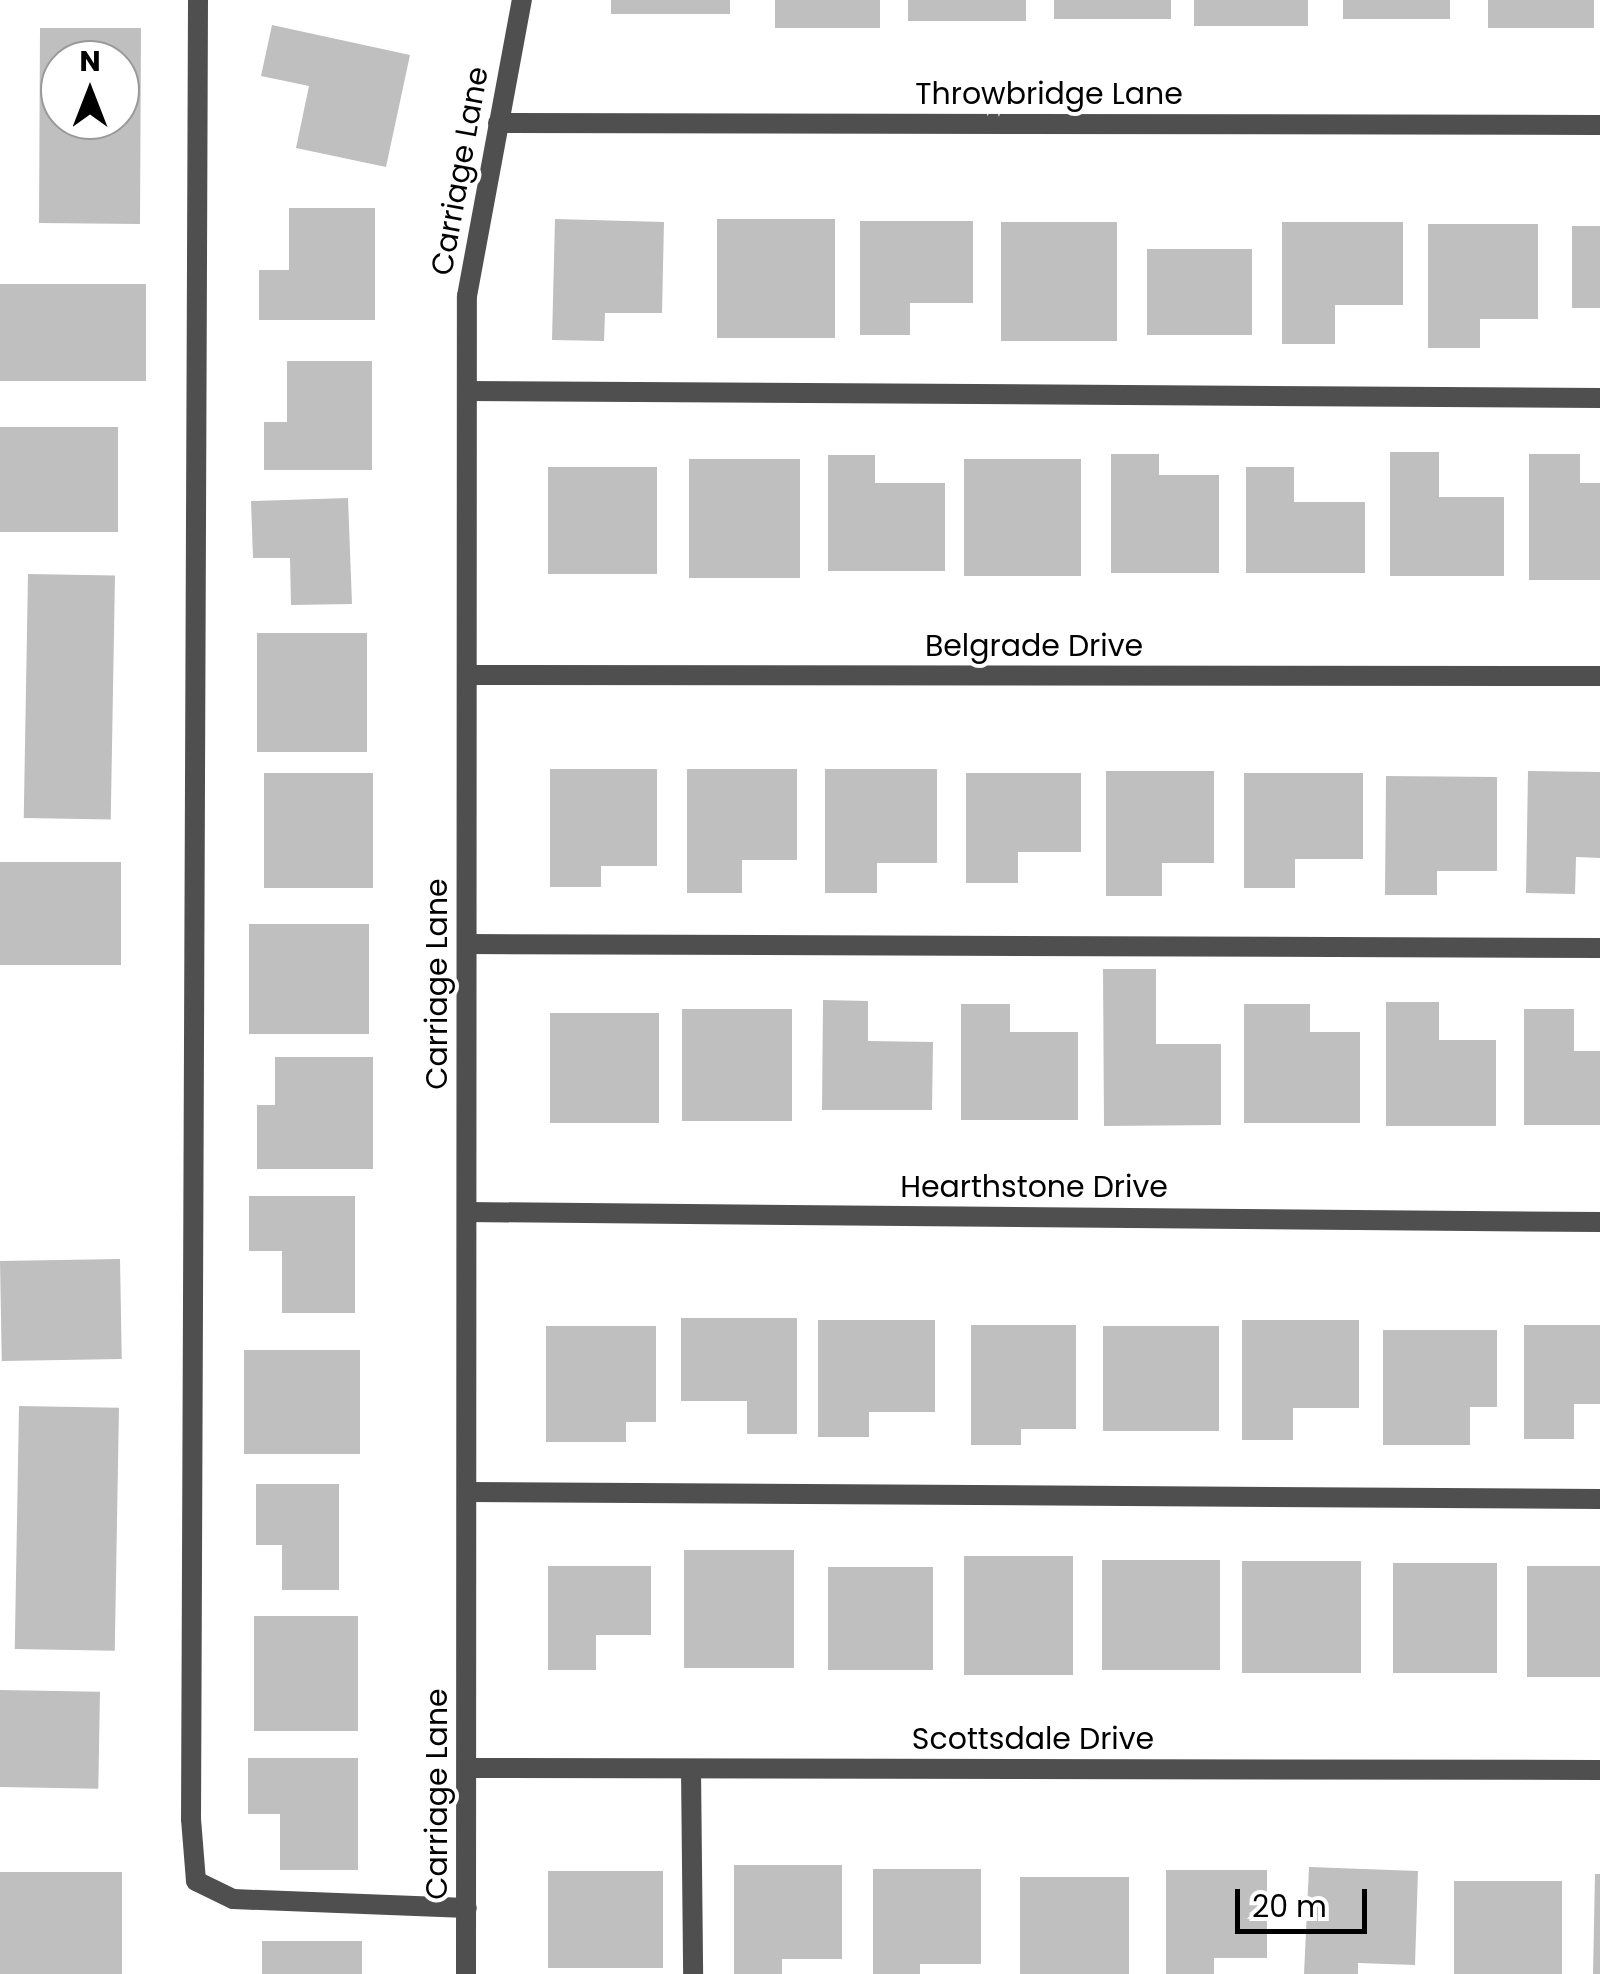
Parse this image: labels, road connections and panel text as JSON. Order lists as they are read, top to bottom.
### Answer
{
  "streets": {
    "street": [
      "Throwbridge Lane",
      "Carriage Lane",
      "Belgrade Drive",
      "Hearthstone Drive",
      "Scottsdale Drive"
    ]
  },
  "crossings": [
    ["Throwbridge Lane", "Carriage Lane"],
    ["Carriage Lane", "Belgrade Drive"],
    ["Carriage Lane", "Hearthstone Drive"],
    ["Carriage Lane", "Scottsdale Drive"]
  ],
  "scale_bar": "20 m",
  "north": "top"
}
